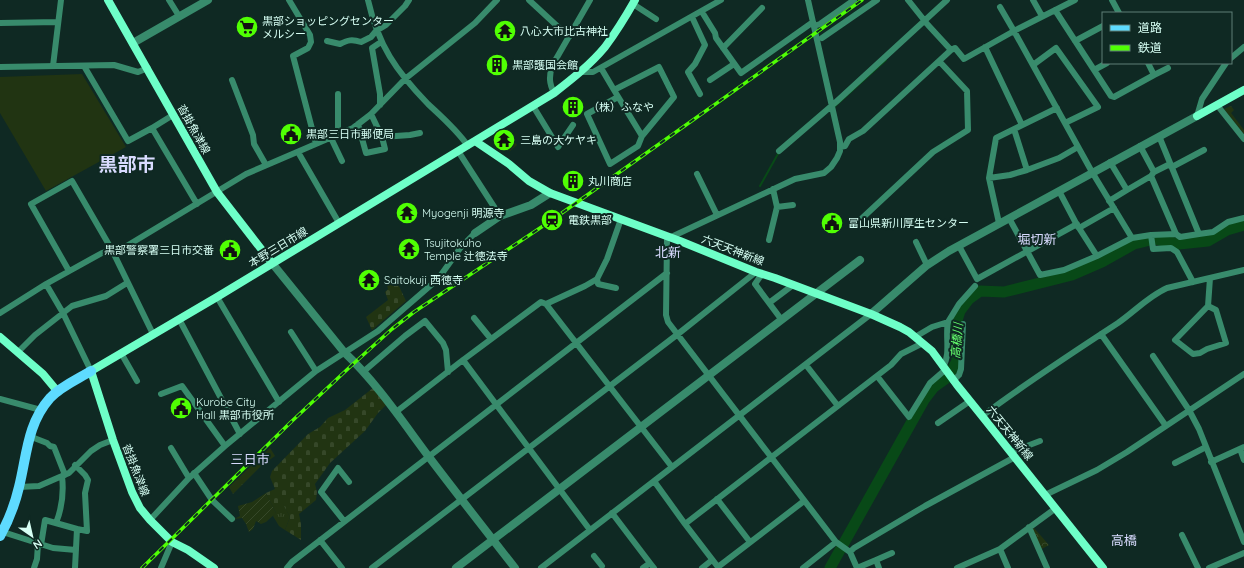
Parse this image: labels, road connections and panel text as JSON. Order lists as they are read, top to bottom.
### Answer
{
  "streets": {
    "main road": ["沓掛魚津線", "本野三日市線", "六天天神新線"]
  },
  "crossings": [
    ["沓掛魚津線", "本野三日市線"],
    ["本野三日市線", "六天天神新線"]
  ],
  "districts": [
    "黒部市",
    "堀切新",
    "北新",
    "三日市",
    "高橋"
  ],
  "water": ["高橋川"],
  "places": {
    "supermarket": ["黒部ショッピングセンター メルシー"],
    "temple": [
      "八心大市比古神社",
      "三島の大ケヤキ",
      "Myogenji 明源寺",
      "Tsujitokuho Temple 辻徳法寺",
      "Saitokuji 西徳寺"
    ],
    "building": ["黒部護国会館", "（株）ふなや", "丸川商店"],
    "public building": [
      "黒部三日市郵便局",
      "富山県新川厚生センター",
      "黒部警察署三日市交番",
      "Kurobe City Hall 黒部市役所"
    ],
    "station": ["電鉄黒部"]
  },
  "legend": ["道路", "鉄道"],
  "north": "bottom right"
}
